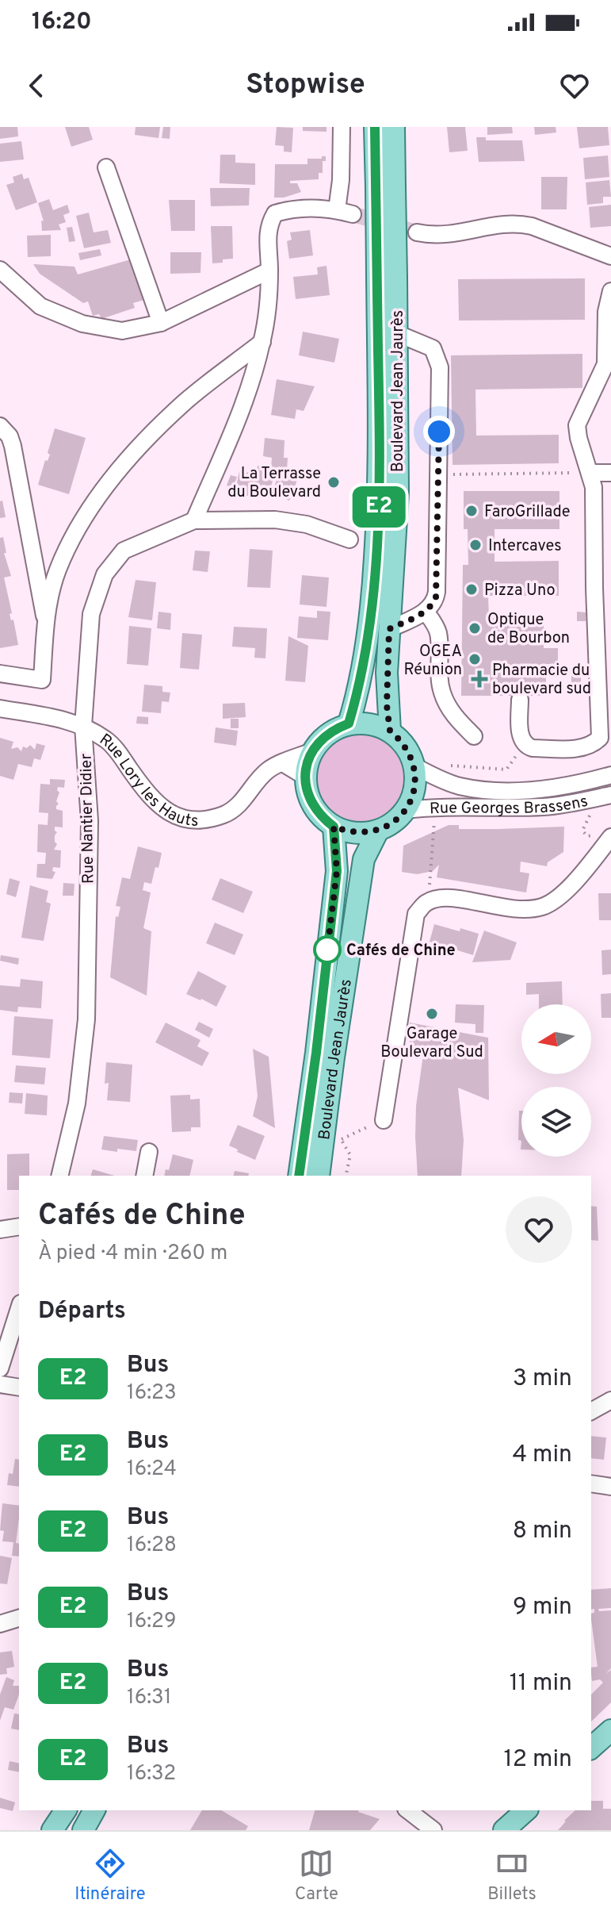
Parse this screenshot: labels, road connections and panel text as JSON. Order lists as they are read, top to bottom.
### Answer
{
  "streets": {
    "main road": ["Boulevard Jean Jaurès"],
    "street": ["Rue Lory les Hauts", "Rue Georges Brassens", "Rue Nantier Didier"]
  },
  "crossings": [
    ["Boulevard Jean Jaurès", "Rue Lory les Hauts"],
    ["Boulevard Jean Jaurès", "Rue Georges Brassens"],
    ["Rue Lory les Hauts", "Rue Georges Brassens"],
    ["Rue Lory les Hauts", "Rue Nantier Didier"]
  ],
  "places": {
    "other": [
      "La Terrasse du Boulevard",
      "FaroGrillade",
      "Intercaves",
      "Pizza Uno",
      "Optique de Bourbon",
      "OGEA Réunion",
      "Cafés de Chine",
      "Garage Boulevard Sud"
    ],
    "health": ["Pharmacie du boulevard sud"]
  },
  "lines": ["bus line E2"],
  "north": "left",
  "page": {
    "status": "16:20",
    "header": "Stopwise",
    "on_map": "E2",
    "heading": [
      ["Cafés de Chine", "À pied · 4 min · 260 m"],
      "Départs"
    ],
    "list": [
      {
        "mark": "E2",
        "name": "Bus",
        "note": "16:23",
        "value": "3 min"
      },
      {
        "mark": "E2",
        "name": "Bus",
        "note": "16:24",
        "value": "4 min"
      },
      {
        "mark": "E2",
        "name": "Bus",
        "note": "16:28",
        "value": "8 min"
      },
      {
        "mark": "E2",
        "name": "Bus",
        "note": "16:29",
        "value": "9 min"
      },
      {
        "mark": "E2",
        "name": "Bus",
        "note": "16:31",
        "value": "11 min"
      },
      {
        "mark": "E2",
        "name": "Bus",
        "note": "16:32",
        "value": "12 min"
      }
    ],
    "tabs": ["Itinéraire", "Carte", "Billets"]
  }
}
